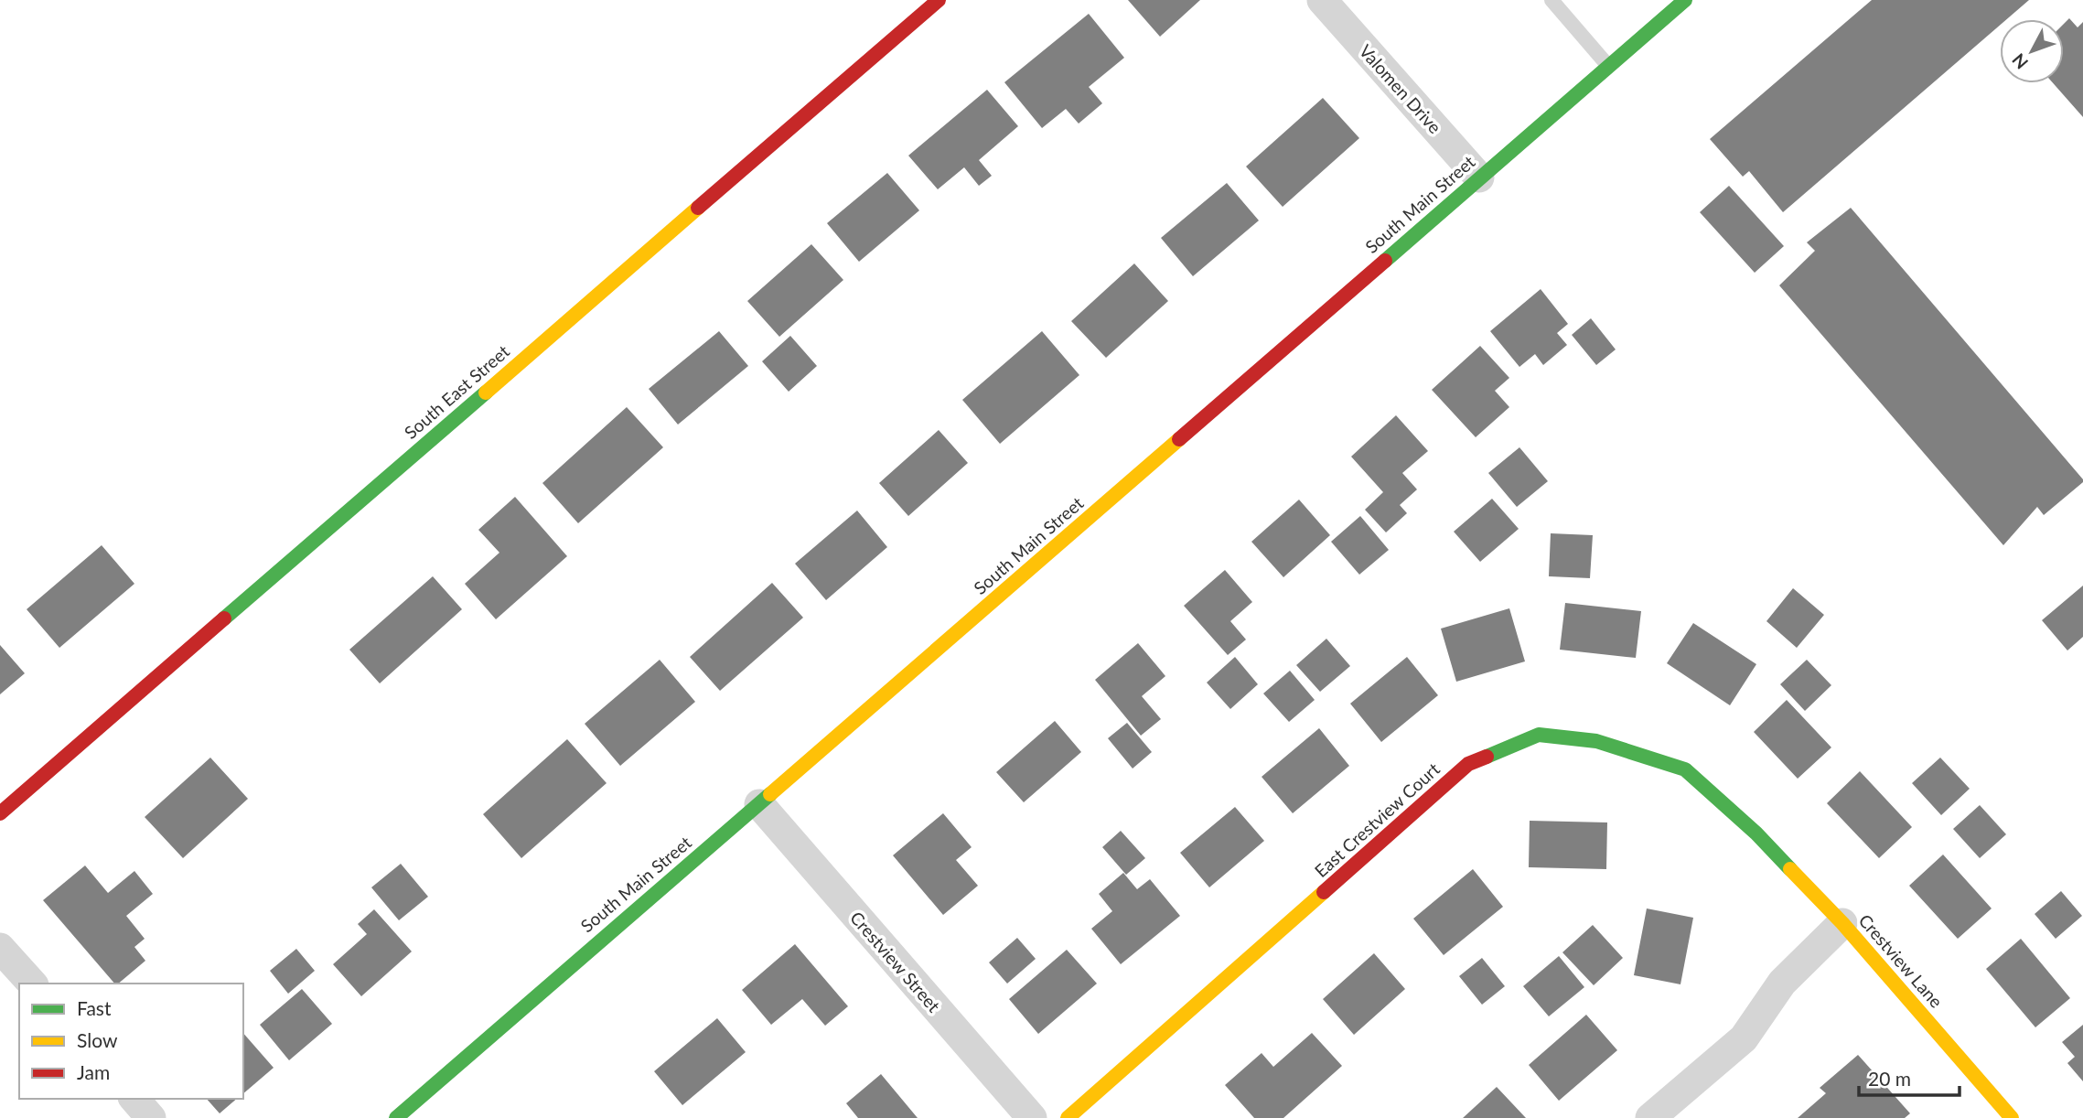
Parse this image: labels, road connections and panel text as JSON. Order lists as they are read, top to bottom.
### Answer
{
  "streets": {
    "street": [
      "Valomen Drive",
      "South Main Street",
      "South East Street",
      "East Crestview Court",
      "Crestview Lane",
      "Crestview Street"
    ]
  },
  "crossings": [
    ["Valomen Drive", "South Main Street"],
    ["South Main Street", "Crestview Street"],
    ["East Crestview Court", "Crestview Lane"]
  ],
  "legend": ["Fast", "Slow", "Jam"],
  "scale_bar": "20 m",
  "north": "bottom left"
}
